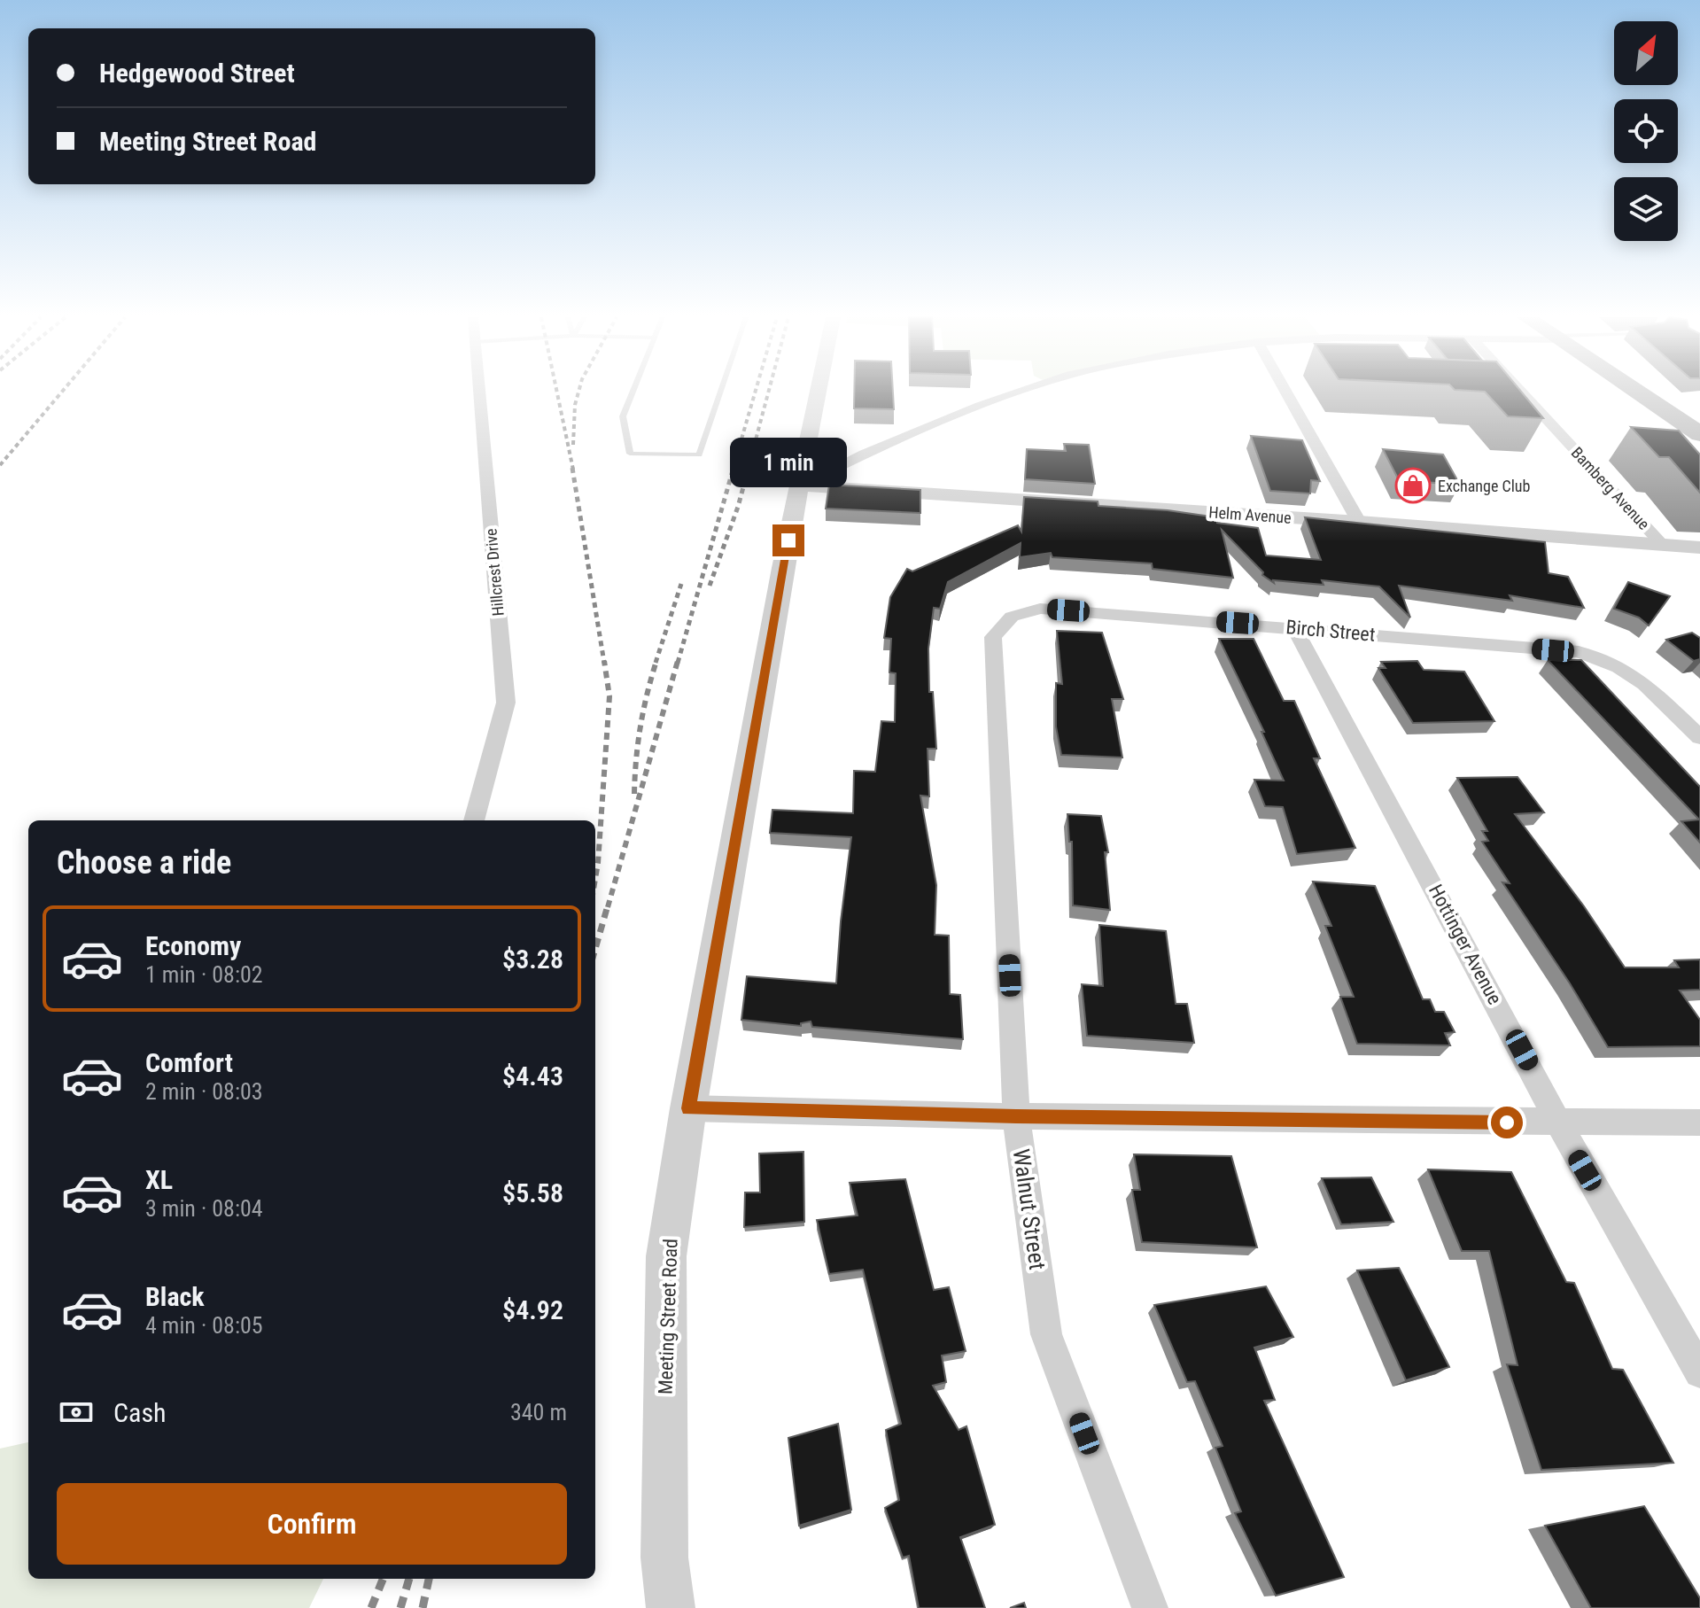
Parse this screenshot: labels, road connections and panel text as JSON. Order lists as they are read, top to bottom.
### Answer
{
  "streets": {
    "street": [
      "Bamberg Avenue",
      "Helm Avenue",
      "Hillcrest Drive",
      "Birch Street",
      "Hottinger Avenue",
      "Walnut Street",
      "Meeting Street Road"
    ]
  },
  "crossings": [
    ["Bamberg Avenue", "Helm Avenue"],
    ["Helm Avenue", "Meeting Street Road"],
    ["Birch Street", "Hottinger Avenue"],
    ["Birch Street", "Walnut Street"]
  ],
  "places": {
    "shop": ["Exchange Club"]
  },
  "north": "top right",
  "page": {
    "banner": ["Hedgewood Street", "Meeting Street Road"],
    "bubble": "1 min",
    "heading": "Choose a ride",
    "list": [
      {
        "name": "Economy",
        "note": "1 min · 08:02",
        "value": "$3.28"
      },
      {
        "name": "Comfort",
        "note": "2 min · 08:03",
        "value": "$4.43"
      },
      {
        "name": "XL",
        "note": "3 min · 08:04",
        "value": "$5.58"
      },
      {
        "name": "Black",
        "note": "4 min · 08:05",
        "value": "$4.92"
      }
    ],
    "pay": ["Cash", "340 m"],
    "buttons": "Confirm"
  }
}
